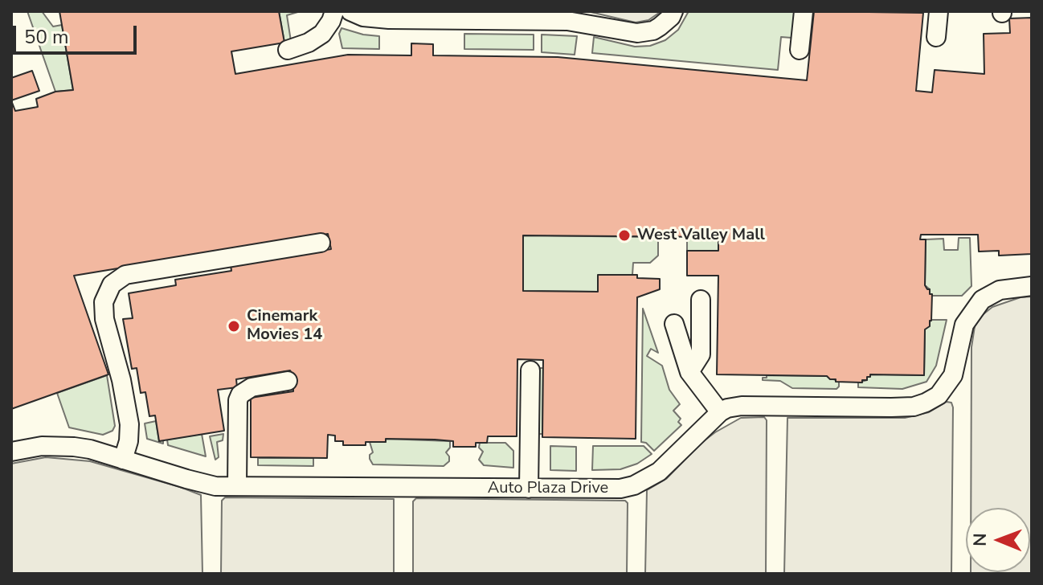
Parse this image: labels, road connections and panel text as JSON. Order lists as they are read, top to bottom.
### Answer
{
  "streets": {
    "lane": ["Auto Plaza Drive"]
  },
  "places": ["West Valley Mall", "Cinemark Movies 14"],
  "scale_bar": "50 m",
  "north": "left"
}
